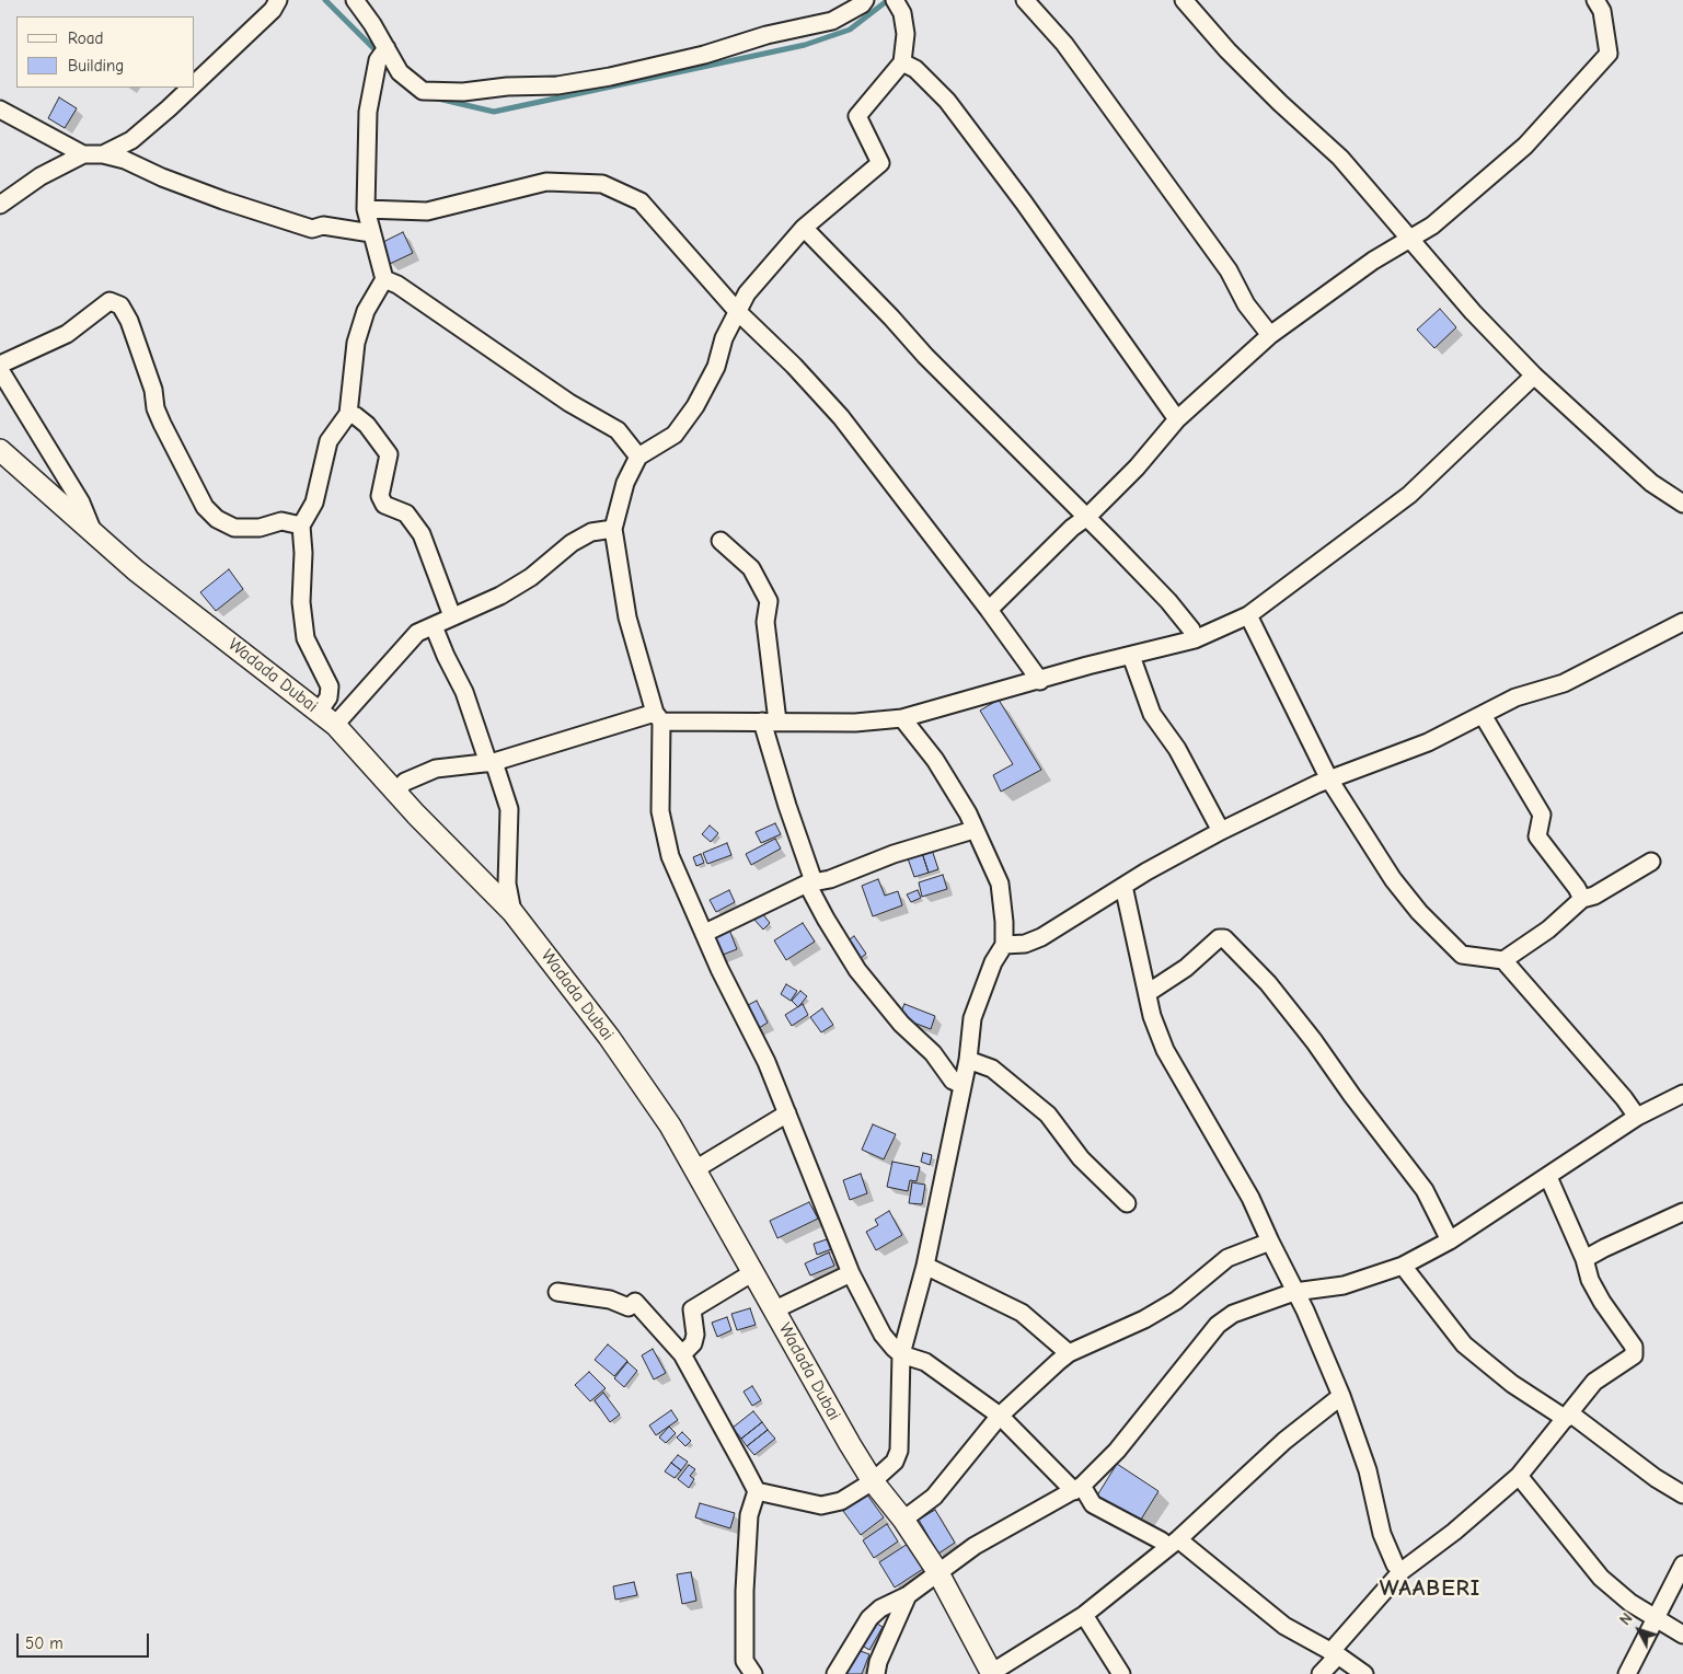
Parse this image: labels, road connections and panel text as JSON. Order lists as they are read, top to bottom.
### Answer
{
  "streets": {
    "street": ["Wadada Dubai"]
  },
  "districts": ["WAABERI"],
  "legend": ["Road", "Building"],
  "scale_bar": "50 m",
  "north": "top left"
}
